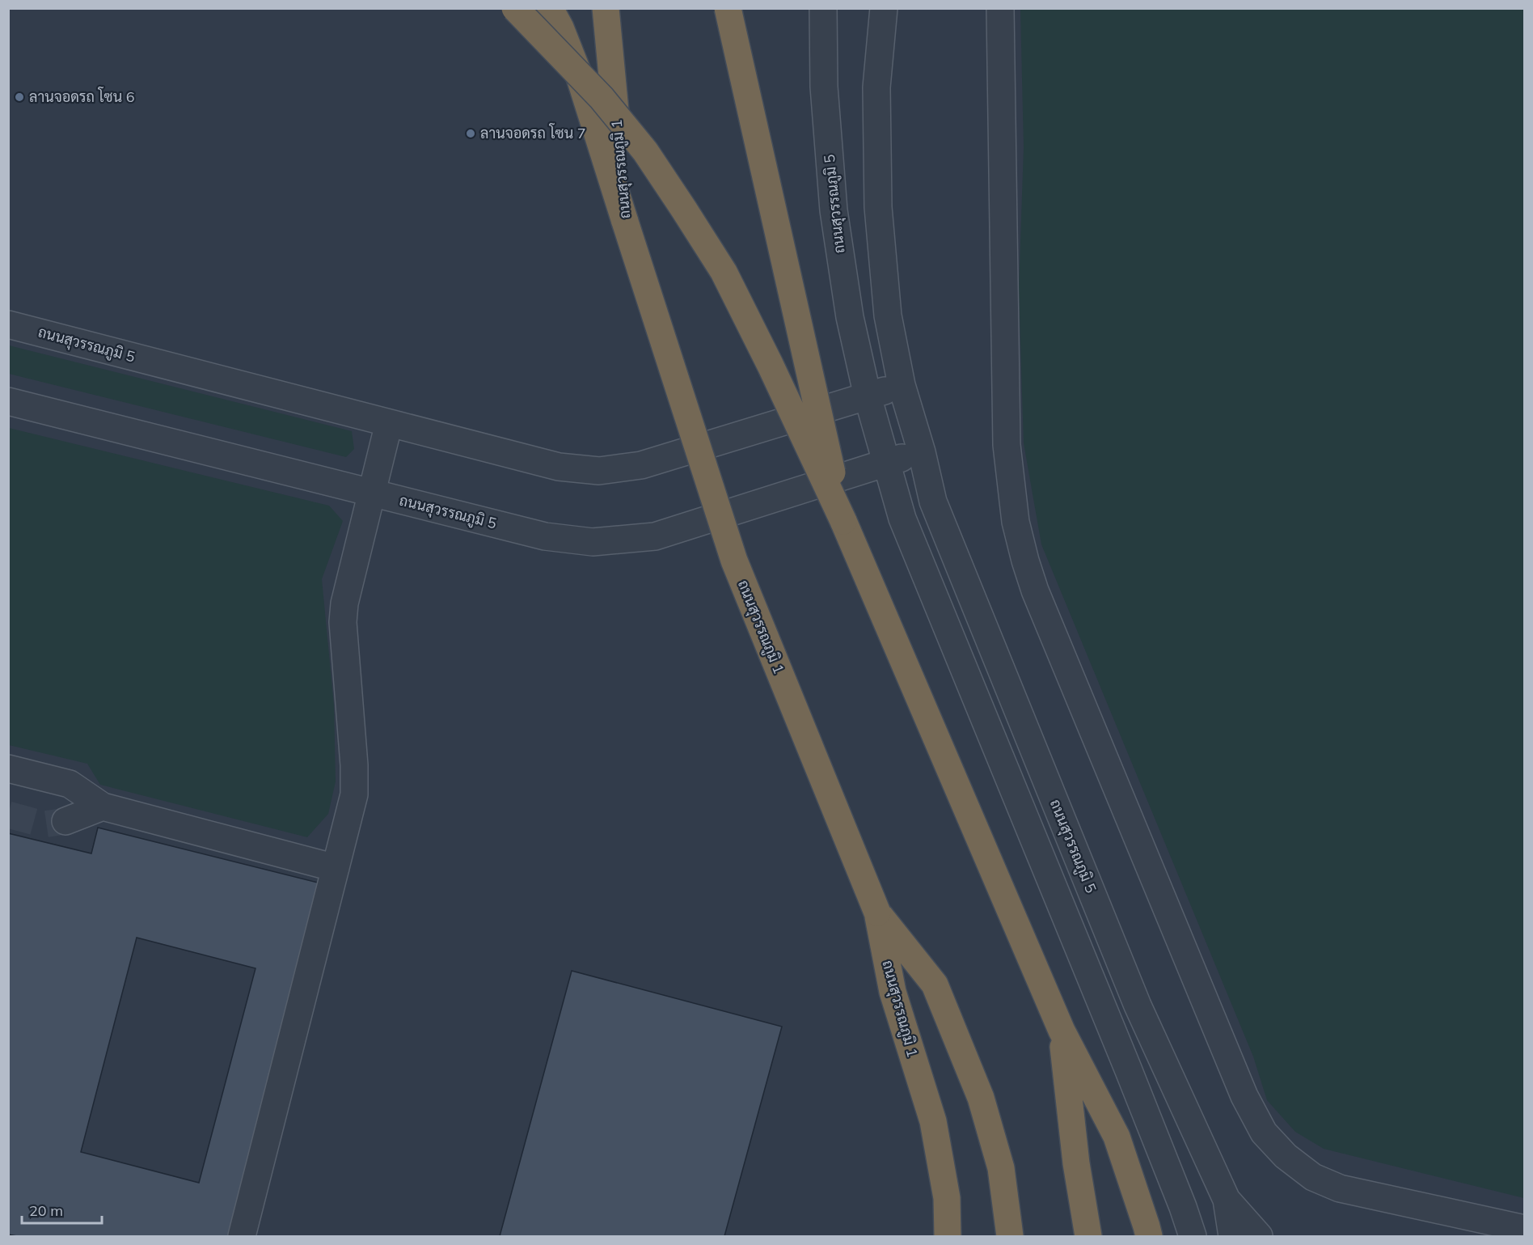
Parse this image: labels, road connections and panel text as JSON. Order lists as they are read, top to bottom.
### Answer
{
  "streets": {
    "highway": ["ถนนสุวรรณภูมิ 1"],
    "street": ["ถนนสุวรรณภูมิ 5"]
  },
  "places": ["ลานจอดรถ โซน 6", "ลานจอดรถ โซน 7"],
  "scale_bar": "20 m"
}
